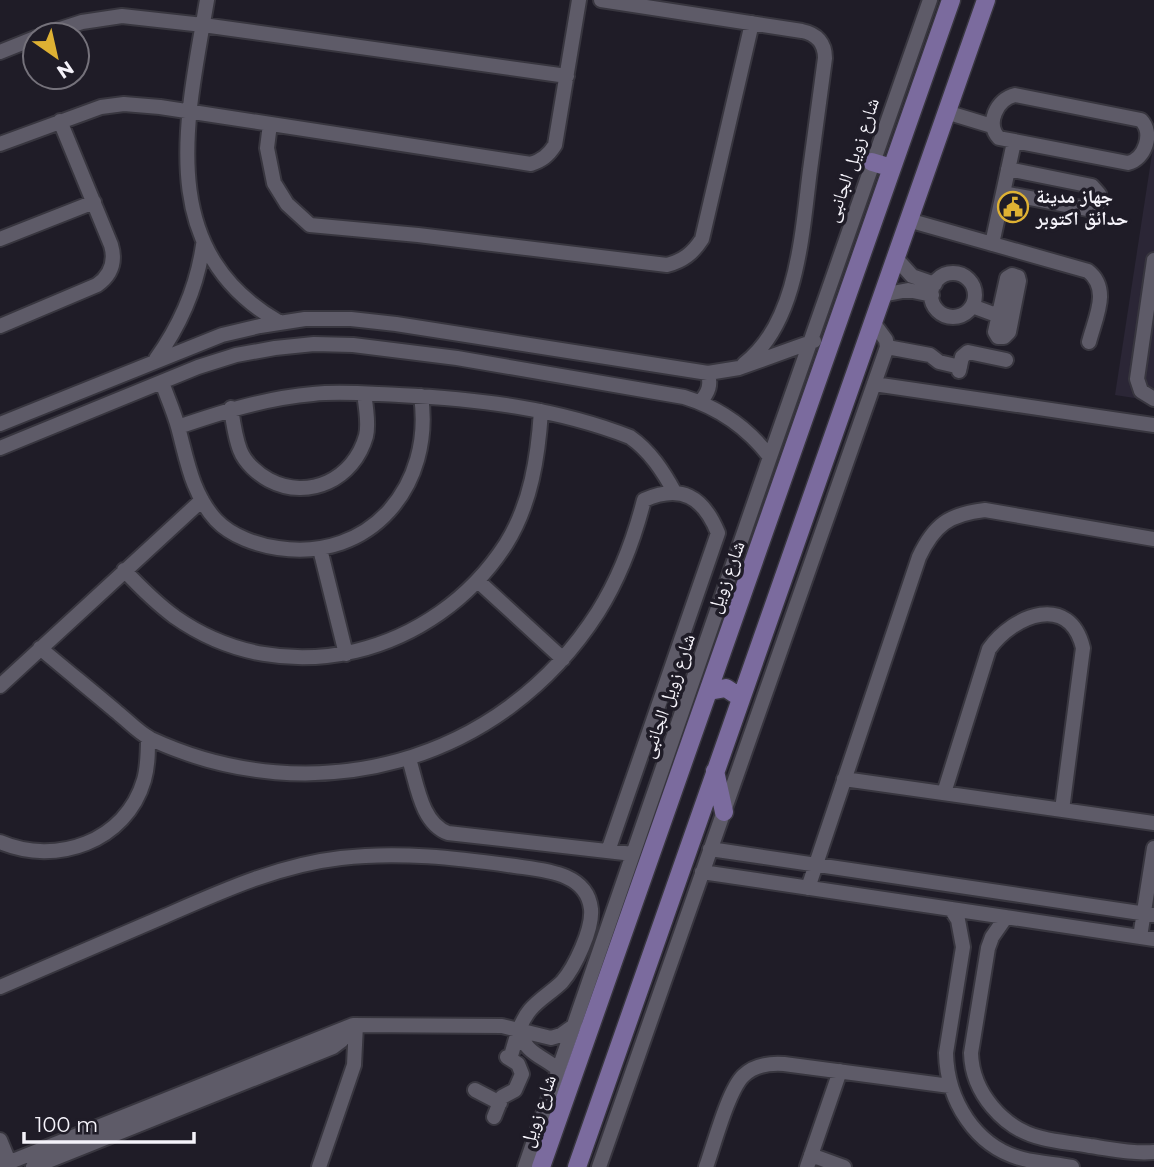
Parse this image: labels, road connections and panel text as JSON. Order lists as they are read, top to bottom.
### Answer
{
  "streets": {
    "main road": ["شارع زويل"],
    "street": ["شارع زويل الجانبى"]
  },
  "crossings": [
    ["شارع زويل الجانبى", "شارع زويل"]
  ],
  "places": {
    "public building": ["جهاز مدينة حدائق اكتوبر"]
  },
  "scale_bar": "100 m",
  "north": "bottom right"
}
